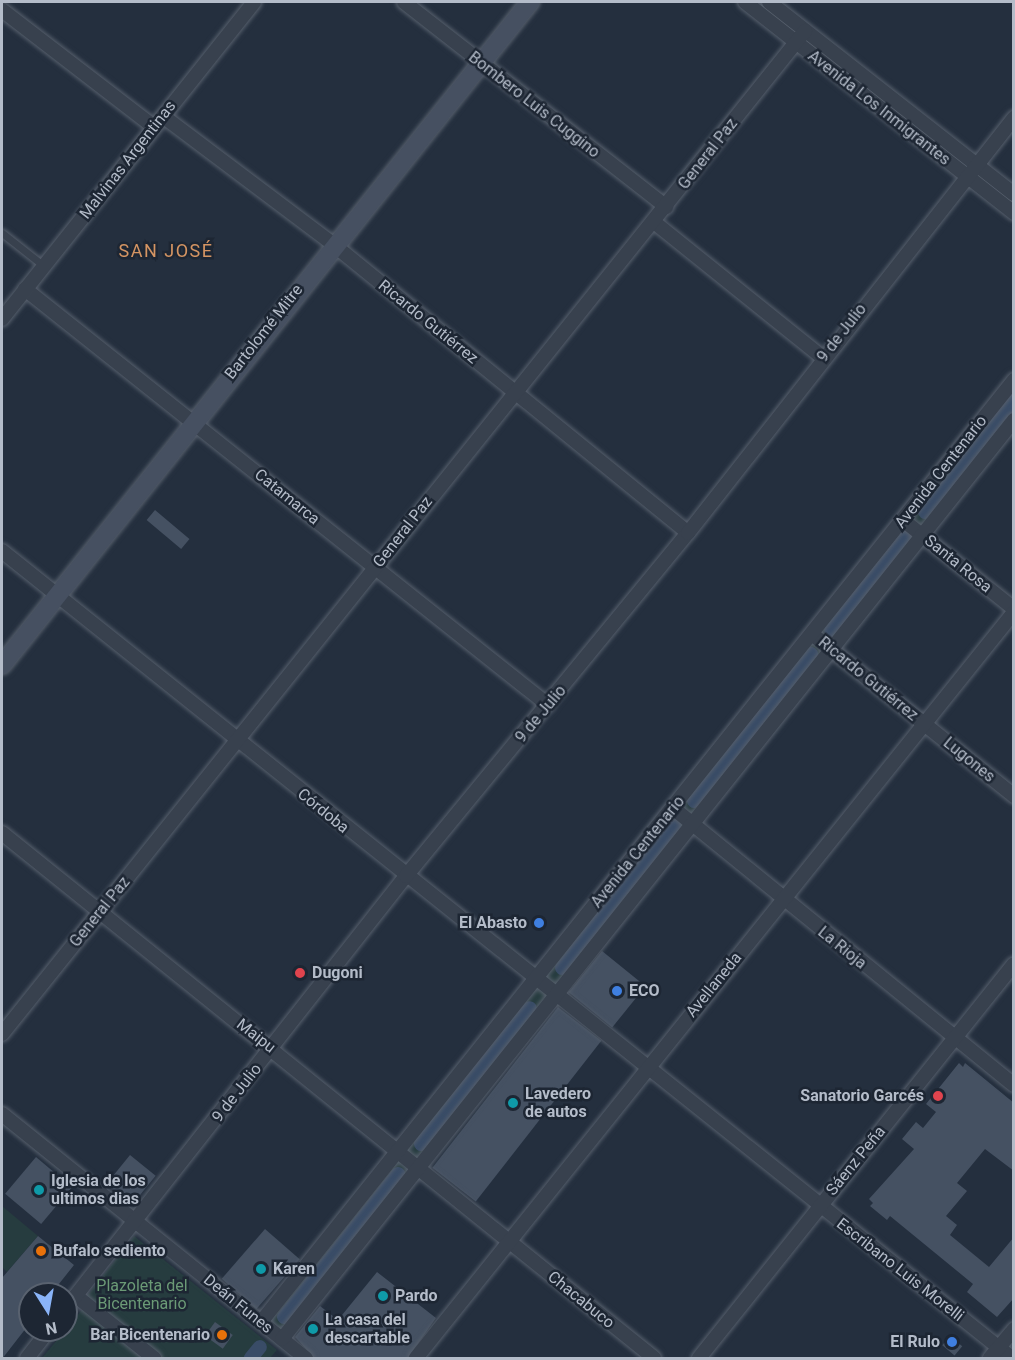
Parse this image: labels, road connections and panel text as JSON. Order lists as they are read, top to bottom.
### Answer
{
  "streets": {
    "main road": ["Bartolomé Mitre"],
    "street": [
      "Bombero Luis Cuggino",
      "Avenida Los Inmigrantes",
      "General Paz",
      "Malvinas Argentinas",
      "Ricardo Gutiérrez",
      "9 de Julio",
      "Avenida Centenario",
      "Catamarca",
      "Santa Rosa",
      "Lugones",
      "Córdoba",
      "La Rioja",
      "Avellaneda",
      "Maipu",
      "Sáenz Peña",
      "Escribano Luis Morelli",
      "Chacabuco",
      "Deán Funes"
    ]
  },
  "crossings": [
    ["Bombero Luis Cuggino", "General Paz"],
    ["Bombero Luis Cuggino", "Bartolomé Mitre"],
    ["Avenida Los Inmigrantes", "General Paz"],
    ["Avenida Los Inmigrantes", "9 de Julio"],
    ["General Paz", "Ricardo Gutiérrez"],
    ["General Paz", "Catamarca"],
    ["General Paz", "Córdoba"],
    ["General Paz", "Maipu"],
    ["Malvinas Argentinas", "Ricardo Gutiérrez"],
    ["Malvinas Argentinas", "Catamarca"],
    ["Ricardo Gutiérrez", "Bartolomé Mitre"],
    ["Ricardo Gutiérrez", "9 de Julio"],
    ["Ricardo Gutiérrez", "Avenida Centenario"],
    ["Ricardo Gutiérrez", "Lugones"],
    ["Ricardo Gutiérrez", "Avellaneda"],
    ["Bartolomé Mitre", "Catamarca"],
    ["Bartolomé Mitre", "Córdoba"],
    ["9 de Julio", "Catamarca"],
    ["9 de Julio", "Córdoba"],
    ["9 de Julio", "Maipu"],
    ["9 de Julio", "Deán Funes"],
    ["Avenida Centenario", "Santa Rosa"],
    ["Avenida Centenario", "Córdoba"],
    ["Avenida Centenario", "La Rioja"],
    ["Avenida Centenario", "Maipu"],
    ["Avenida Centenario", "Deán Funes"],
    ["Santa Rosa", "Avellaneda"],
    ["Lugones", "Avellaneda"],
    ["Córdoba", "Avellaneda"],
    ["Córdoba", "Escribano Luis Morelli"],
    ["La Rioja", "Avellaneda"],
    ["La Rioja", "Sáenz Peña"],
    ["Avellaneda", "Maipu"],
    ["Avellaneda", "Escribano Luis Morelli"],
    ["Avellaneda", "Chacabuco"],
    ["Maipu", "Chacabuco"],
    ["Sáenz Peña", "Escribano Luis Morelli"]
  ],
  "districts": ["SAN JOSÉ"],
  "parks": ["Plazoleta del Bicentenario"],
  "places": [
    "El Abasto",
    "Dugoni",
    "ECO",
    "Sanatorio Garcés",
    "Lavedero de autos",
    "Iglesia de los ultimos dias",
    "Bufalo sediento",
    "Karen",
    "Pardo",
    "La casa del descartable",
    "Bar Bicentenario",
    "El Rulo"
  ],
  "north": "bottom"
}
